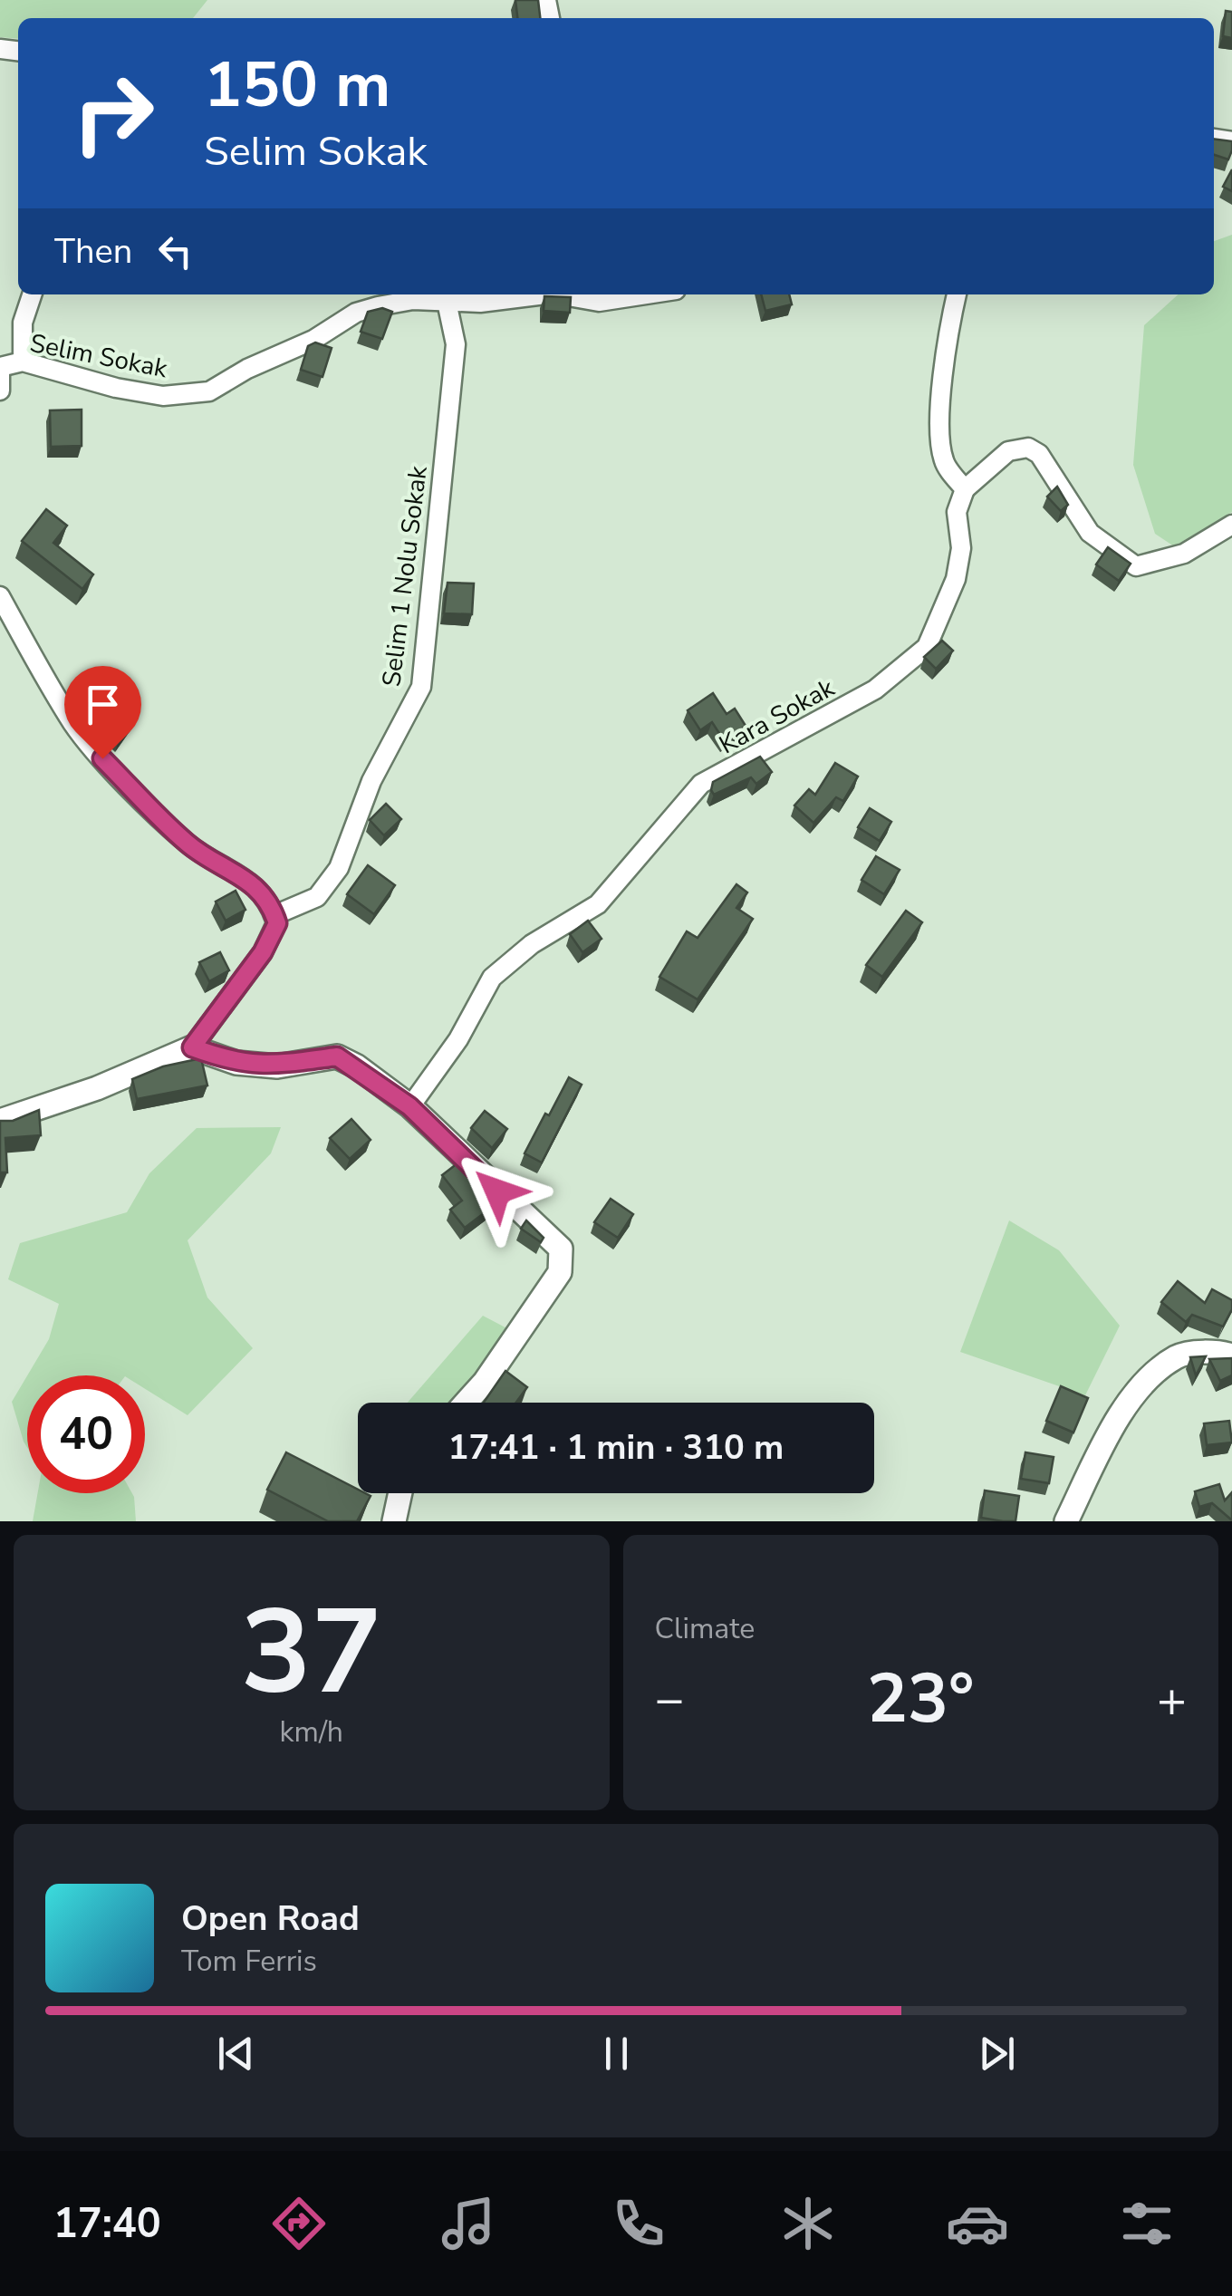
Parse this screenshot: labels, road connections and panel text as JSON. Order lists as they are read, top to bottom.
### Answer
{
  "streets": {
    "street": ["Selim Sokak", "Selim 1 Nolu Sokak", "Kara Sokak"]
  },
  "crossings": [
    ["Selim Sokak", "Selim 1 Nolu Sokak"]
  ],
  "page": {
    "turn": ["150 m", "Selim Sokak"],
    "then": "Then",
    "limit": "40",
    "trip": "17:41 · 1 min · 310 m",
    "tile": [
      ["37", "km/h"],
      "Climate"
    ],
    "heat": ["−", "23°", "+"],
    "song": ["Open Road", "Tom Ferris"],
    "tabs": "17:40"
  }
}
